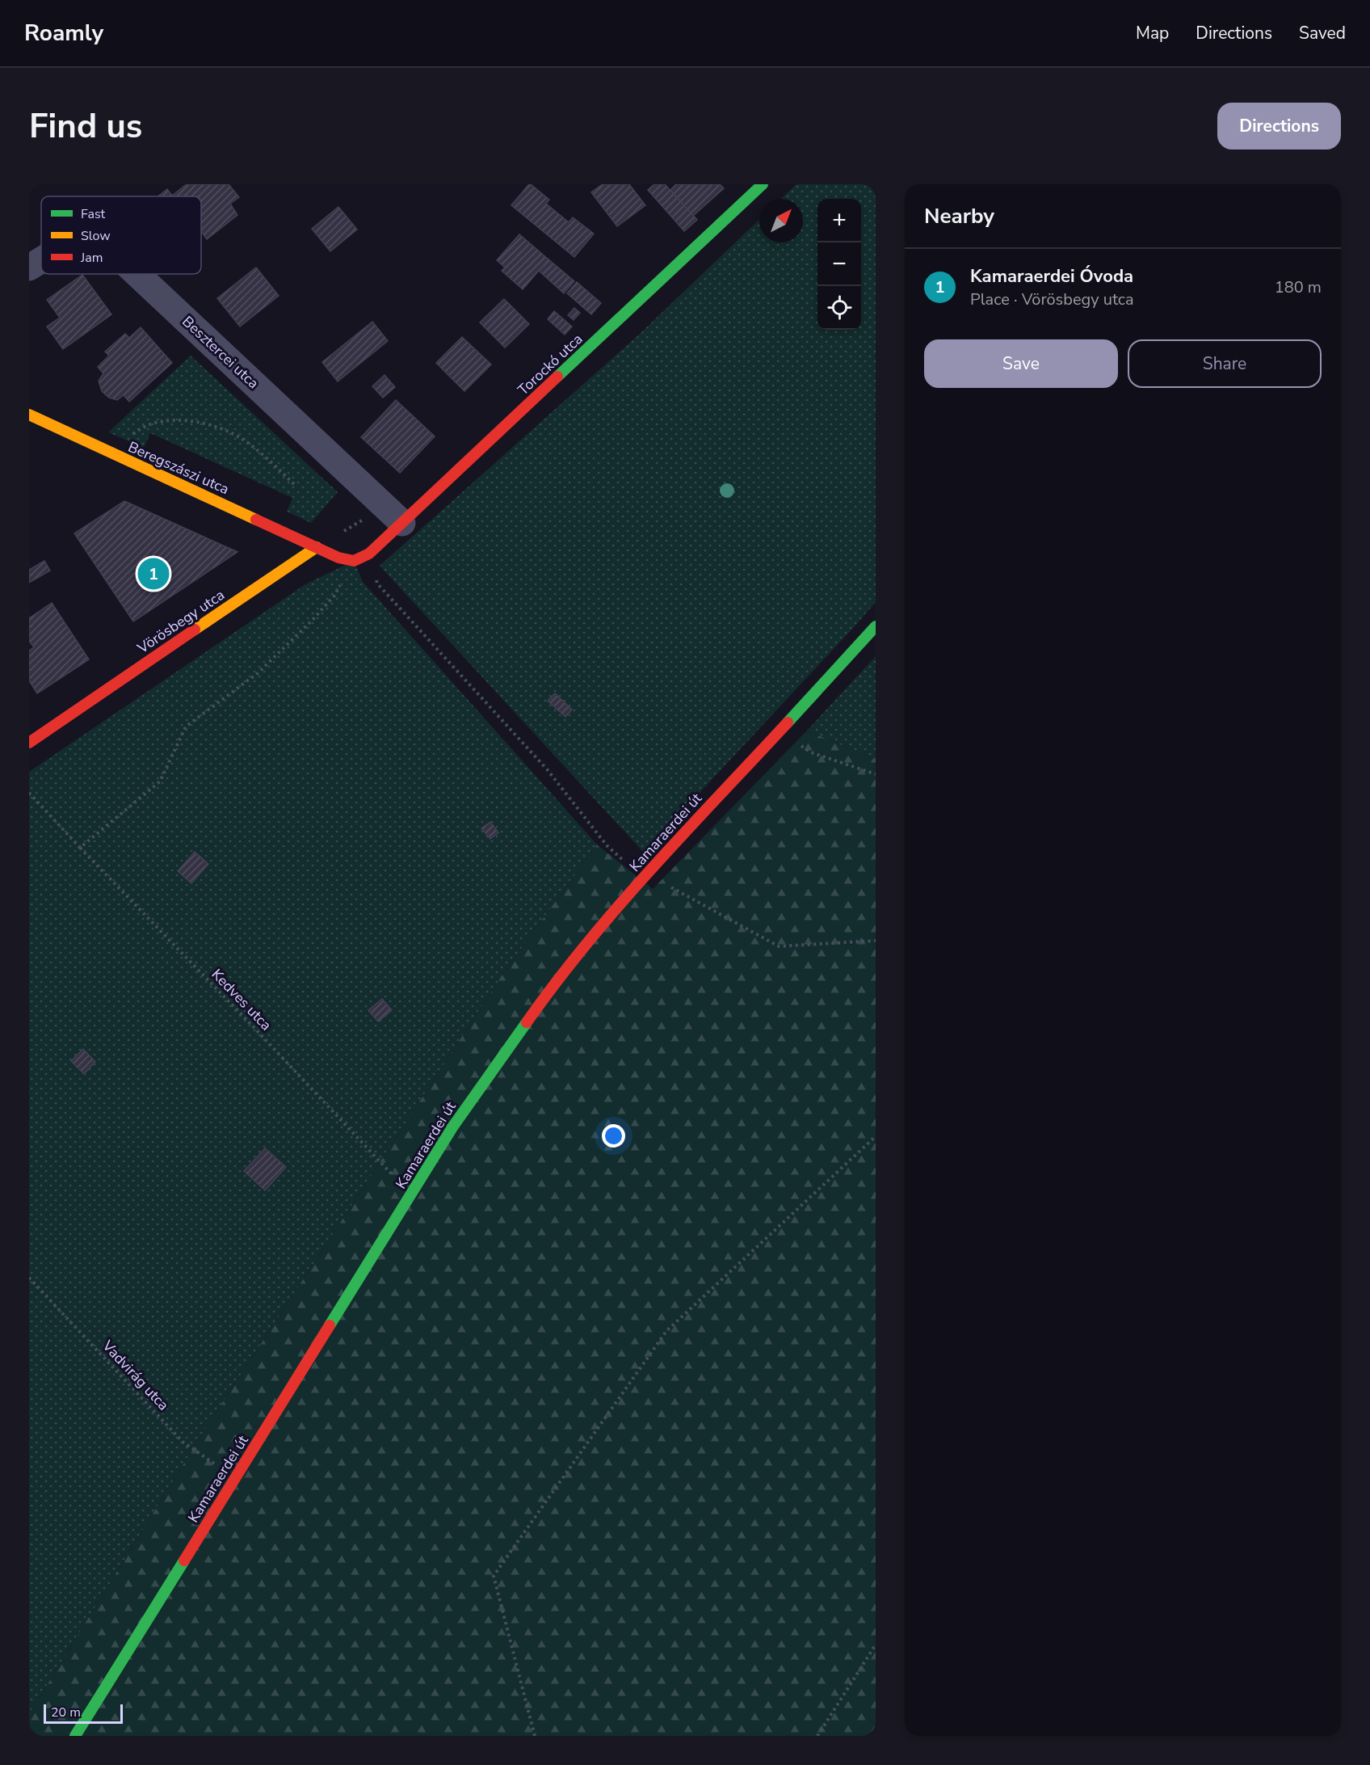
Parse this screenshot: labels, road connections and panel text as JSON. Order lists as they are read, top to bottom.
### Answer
{
  "streets": {
    "street": [
      "Besztercei utca",
      "Torockó utca",
      "Beregszászi utca",
      "Vörösbegy utca",
      "Kamaraerdei út"
    ],
    "path": ["Kedves utca", "Vadvirág utca"]
  },
  "crossings": [
    ["Besztercei utca", "Torockó utca"],
    ["Beregszászi utca", "Vörösbegy utca"],
    ["Kamaraerdei út", "Vadvirág utca"]
  ],
  "legend": ["Fast", "Slow", "Jam"],
  "scale_bar": "20 m",
  "north": "top right",
  "page": {
    "header": "Roamly",
    "nav": ["Map", "Directions", "Saved"],
    "buttons": [
      "Directions",
      ["Save", "Share"]
    ],
    "title": "Find us",
    "heading": "Nearby",
    "map_buttons": ["+", "−"],
    "list": [
      {
        "mark": "1",
        "name": "Kamaraerdei Óvoda",
        "note": "Place · Vörösbegy utca",
        "value": "180 m"
      }
    ],
    "pins": "1",
    "scale": "20 m"
  }
}
